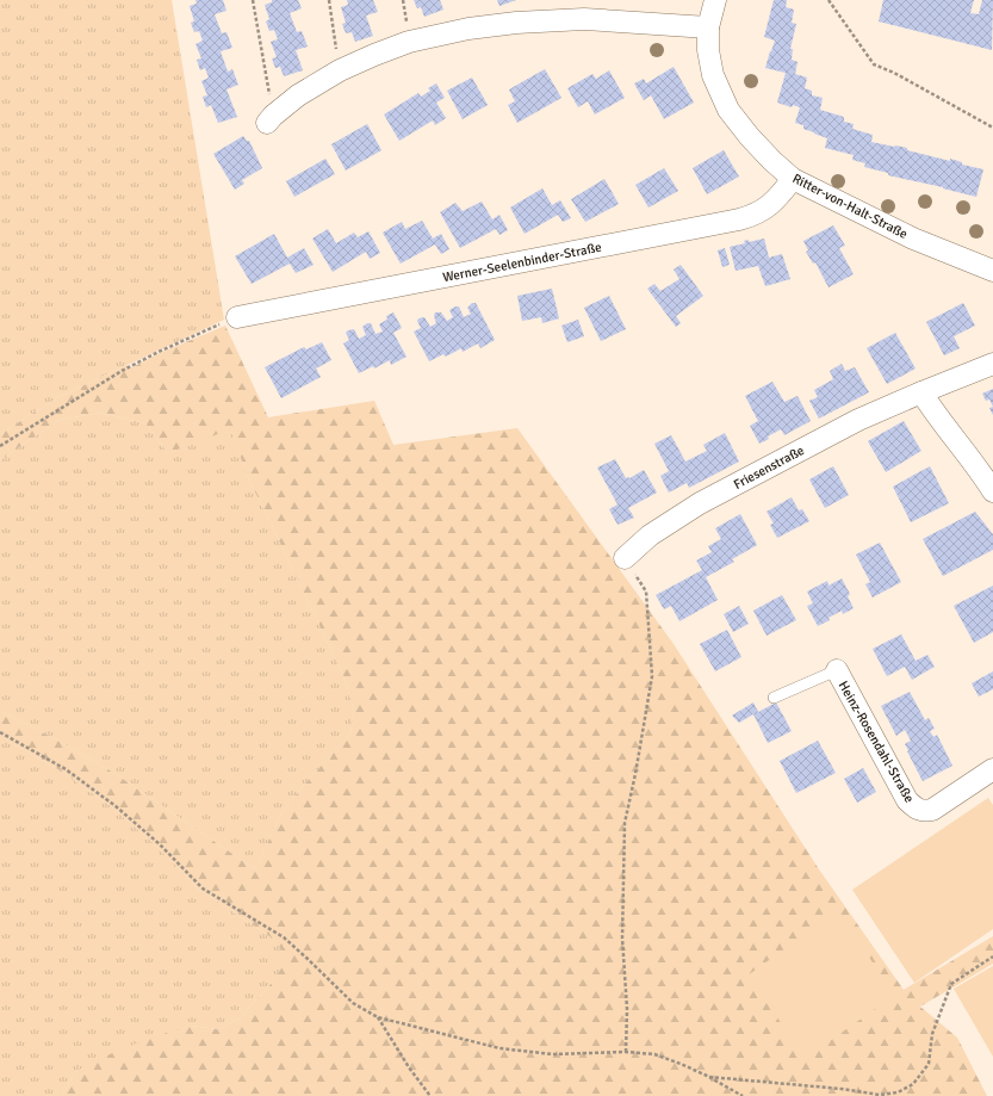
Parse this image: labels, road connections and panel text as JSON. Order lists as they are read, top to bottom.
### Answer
{
  "streets": {
    "street": [
      "Ritter-von-Halt-Straße",
      "Werner-Seelenbinder-Straße",
      "Friesenstraße",
      "Heinz-Rosendahl-Straße"
    ]
  },
  "crossings": [
    ["Ritter-von-Halt-Straße", "Werner-Seelenbinder-Straße"]
  ]
}
